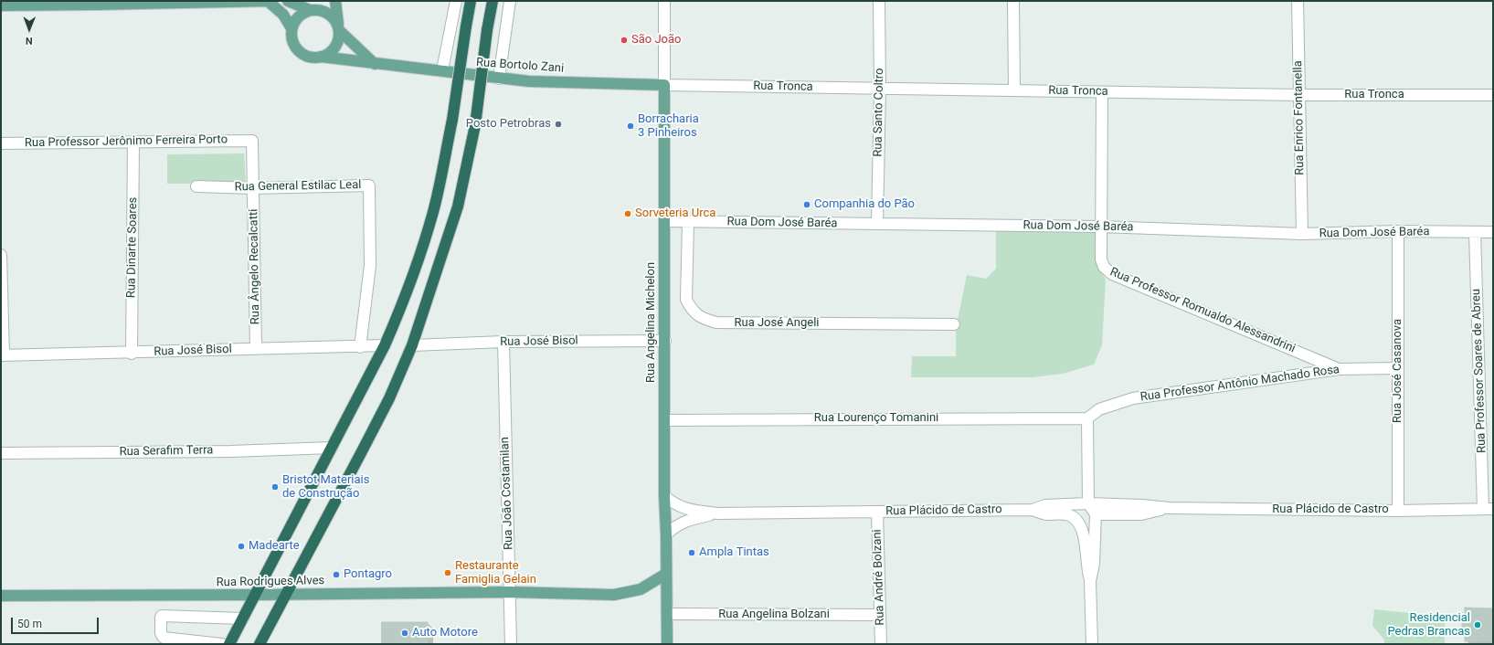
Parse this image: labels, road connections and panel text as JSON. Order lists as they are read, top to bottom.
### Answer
{
  "streets": {
    "main road": ["Rua Bortolo Zani", "Rua Angelina Michelon", "Rua Rodrigues Alves"],
    "street": [
      "Rua Tronca",
      "Rua Santo Coltro",
      "Rua Enrico Fontanella",
      "Rua Professor Jerônimo Ferreira Porto",
      "Rua General Estilac Leal",
      "Rua Dom José Baréa",
      "Rua Dinarte Soares",
      "Rua Ângelo Recalcatti",
      "Rua Professor Romualdo Alessandrini",
      "Rua José Angeli",
      "Rua José Bisol",
      "Rua José Casanova",
      "Rua Professor Soares de Abreu",
      "Rua Professor Antônio Machado Rosa",
      "Rua Lourenço Tomanini",
      "Rua Serafim Terra",
      "Rua João Costamilan",
      "Rua Plácido de Castro",
      "Rua André Bolzani",
      "Rua Angelina Bolzani"
    ]
  },
  "crossings": [
    ["Rua Bortolo Zani", "Rua Tronca"],
    ["Rua Bortolo Zani", "Rua Angelina Michelon"],
    ["Rua Tronca", "Rua Santo Coltro"],
    ["Rua Tronca", "Rua Enrico Fontanella"],
    ["Rua Tronca", "Rua Professor Romualdo Alessandrini"],
    ["Rua Tronca", "Rua Angelina Michelon"],
    ["Rua Santo Coltro", "Rua Dom José Baréa"],
    ["Rua Enrico Fontanella", "Rua Dom José Baréa"],
    ["Rua Professor Jerônimo Ferreira Porto", "Rua Dinarte Soares"],
    ["Rua Professor Jerônimo Ferreira Porto", "Rua Ângelo Recalcatti"],
    ["Rua General Estilac Leal", "Rua Ângelo Recalcatti"],
    ["Rua General Estilac Leal", "Rua José Bisol"],
    ["Rua Dom José Baréa", "Rua Professor Romualdo Alessandrini"],
    ["Rua Dom José Baréa", "Rua Angelina Michelon"],
    ["Rua Dom José Baréa", "Rua José Angeli"],
    ["Rua Dom José Baréa", "Rua José Casanova"],
    ["Rua Dom José Baréa", "Rua Professor Soares de Abreu"],
    ["Rua Dinarte Soares", "Rua José Bisol"],
    ["Rua Ângelo Recalcatti", "Rua José Bisol"],
    ["Rua Professor Romualdo Alessandrini", "Rua Professor Antônio Machado Rosa"],
    ["Rua Angelina Michelon", "Rua José Bisol"],
    ["Rua Angelina Michelon", "Rua Lourenço Tomanini"],
    ["Rua Angelina Michelon", "Rua Plácido de Castro"],
    ["Rua Angelina Michelon", "Rua Rodrigues Alves"],
    ["Rua Angelina Michelon", "Rua Angelina Bolzani"],
    ["Rua José Bisol", "Rua João Costamilan"],
    ["Rua José Casanova", "Rua Professor Antônio Machado Rosa"],
    ["Rua José Casanova", "Rua Plácido de Castro"],
    ["Rua Professor Soares de Abreu", "Rua Plácido de Castro"],
    ["Rua Professor Antônio Machado Rosa", "Rua Lourenço Tomanini"],
    ["Rua João Costamilan", "Rua Rodrigues Alves"],
    ["Rua Plácido de Castro", "Rua André Bolzani"],
    ["Rua André Bolzani", "Rua Angelina Bolzani"]
  ],
  "places": [
    "São João",
    "Posto Petrobras",
    "Borracharia 3 Pinheiros",
    "Companhia do Pão",
    "Sorveteria Urca",
    "Bristot Materiais de Construção",
    "Madearte",
    "Ampla Tintas",
    "Restaurante Famiglia Gelain",
    "Pontagro",
    "Residencial Pedras Brancas",
    "Auto Motore"
  ],
  "scale_bar": "50 m",
  "north": "bottom"
}
